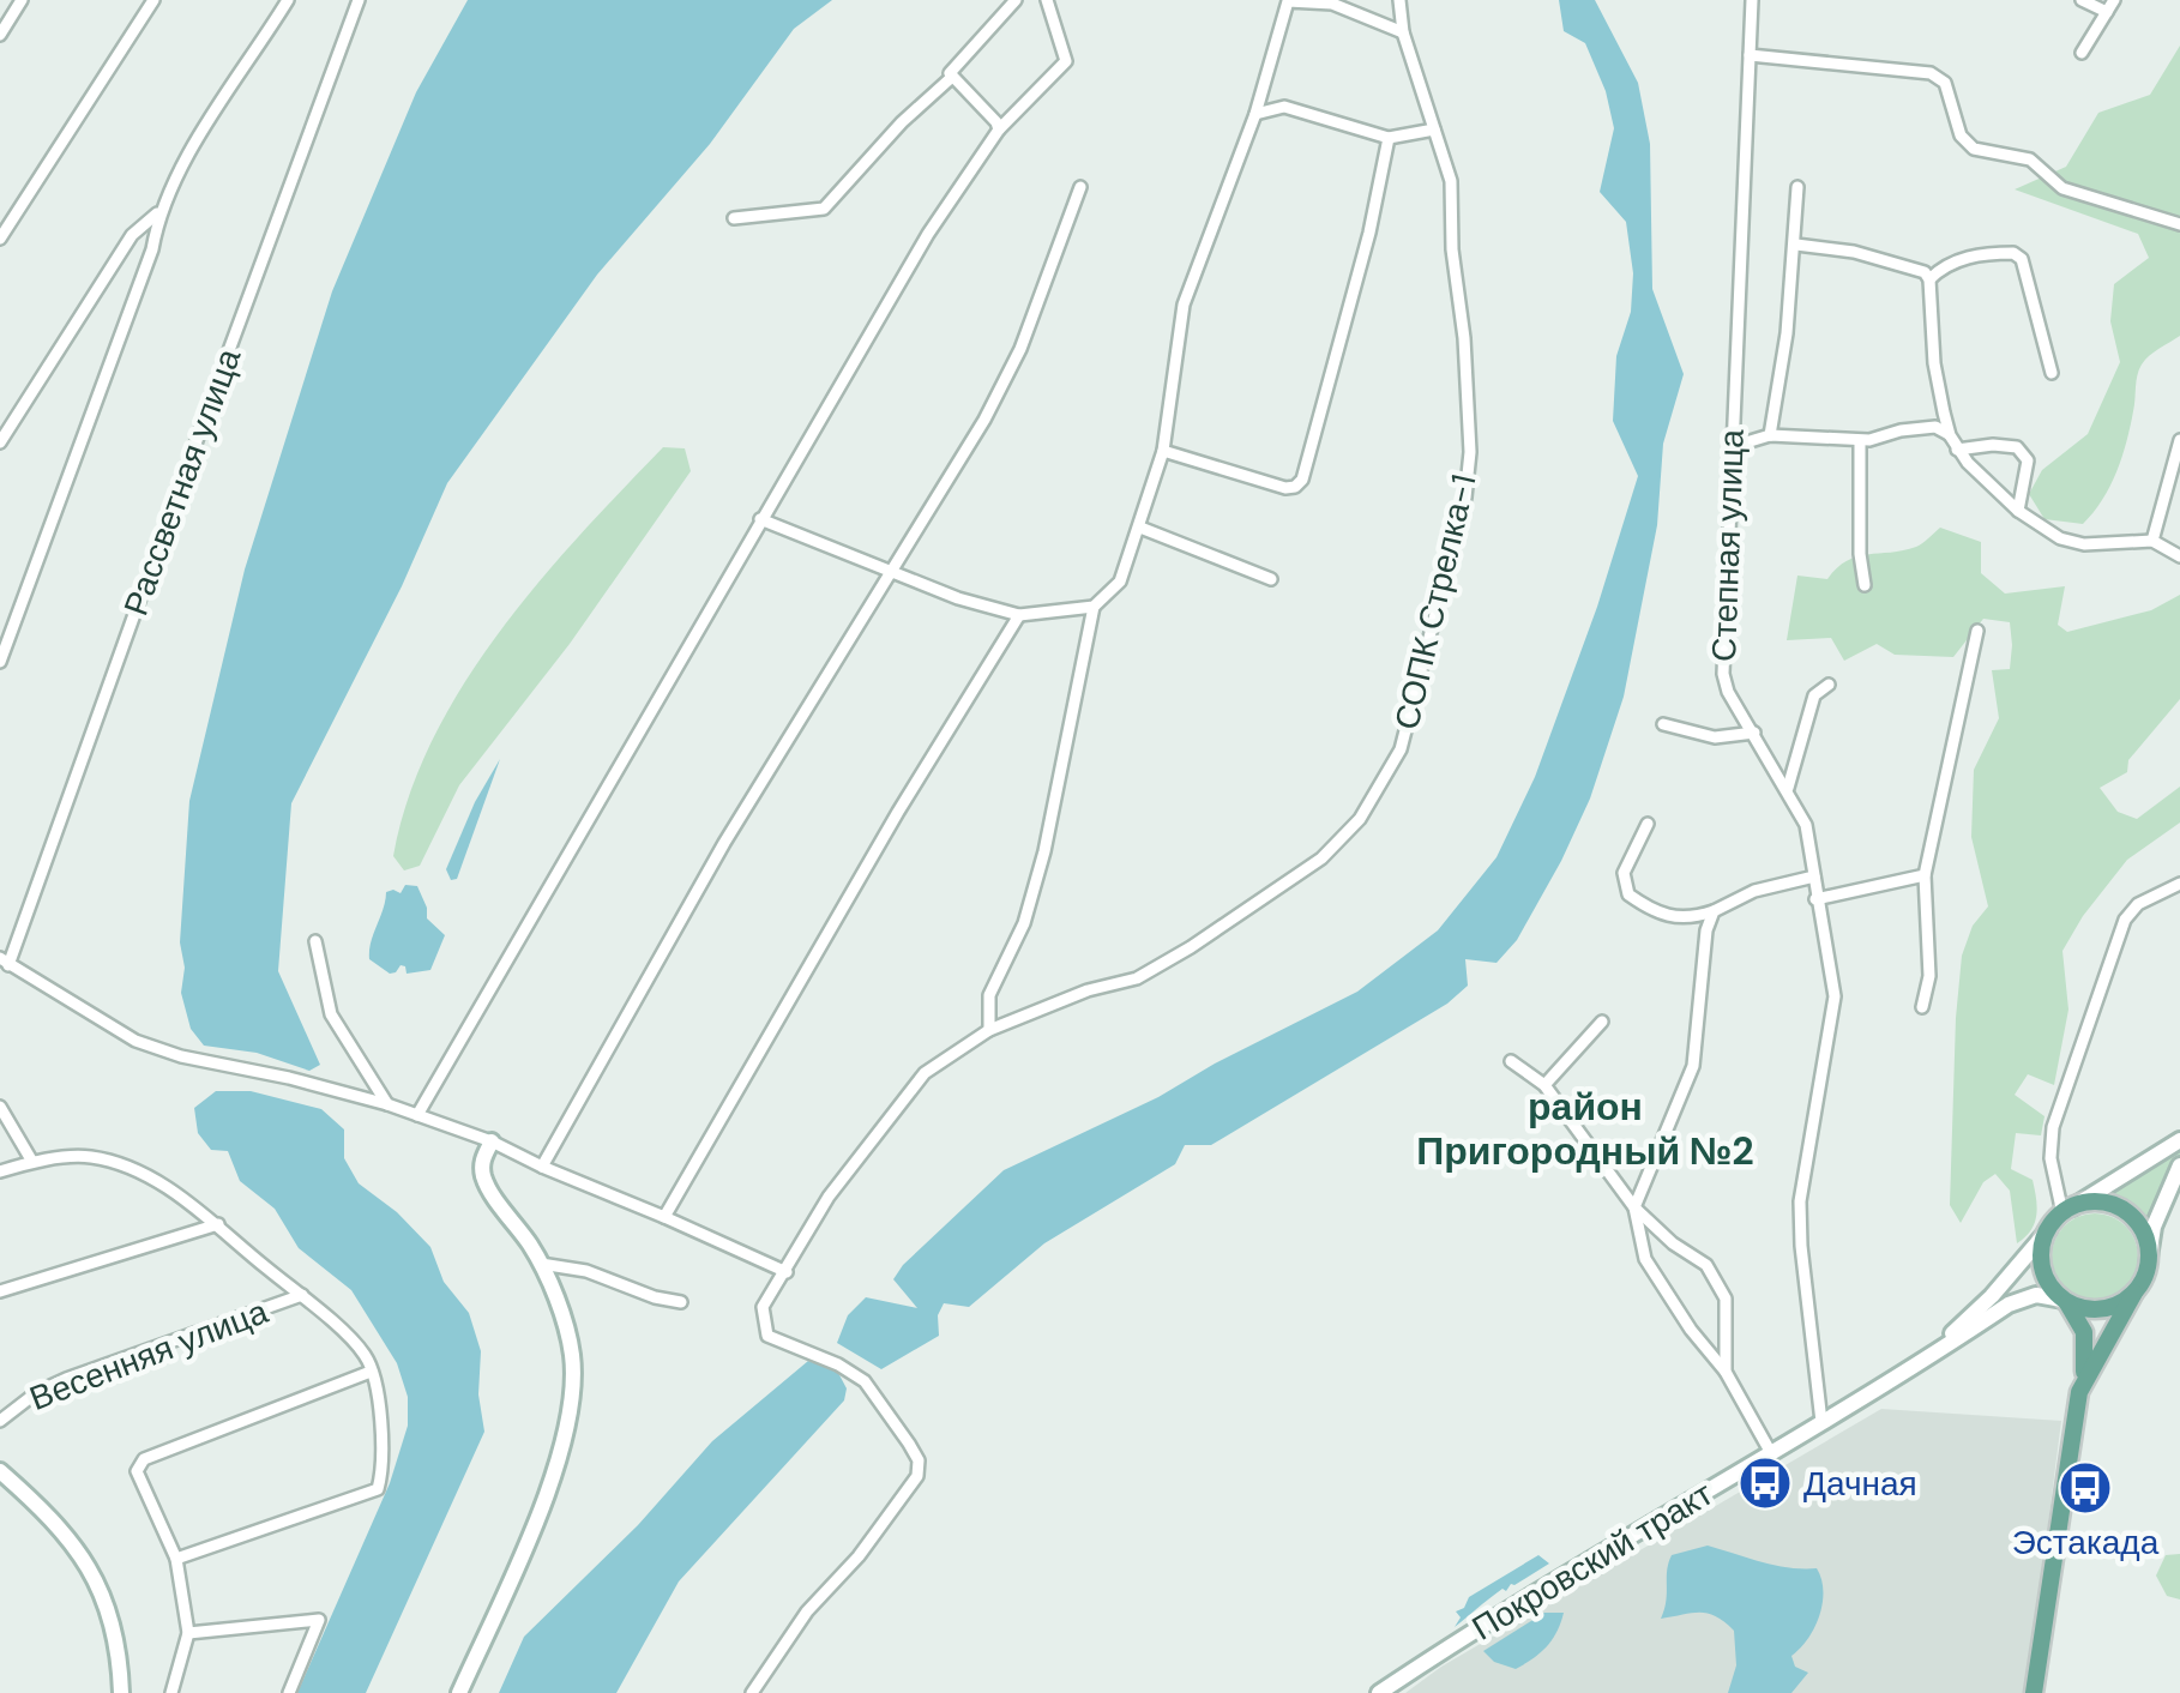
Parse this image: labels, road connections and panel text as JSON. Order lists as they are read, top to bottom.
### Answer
{
  "streets": {
    "main road": ["Покровский тракт"],
    "street": [
      "Рассветная улица",
      "Степная улица",
      "СОПК Стрелка-1",
      "Весенняя улица"
    ]
  },
  "crossings": [
    ["Степная улица", "Покровский тракт"]
  ],
  "districts": ["район Пригородный №2"],
  "places": {
    "bus stop": ["Дачная", "Эстакада"]
  }
}
